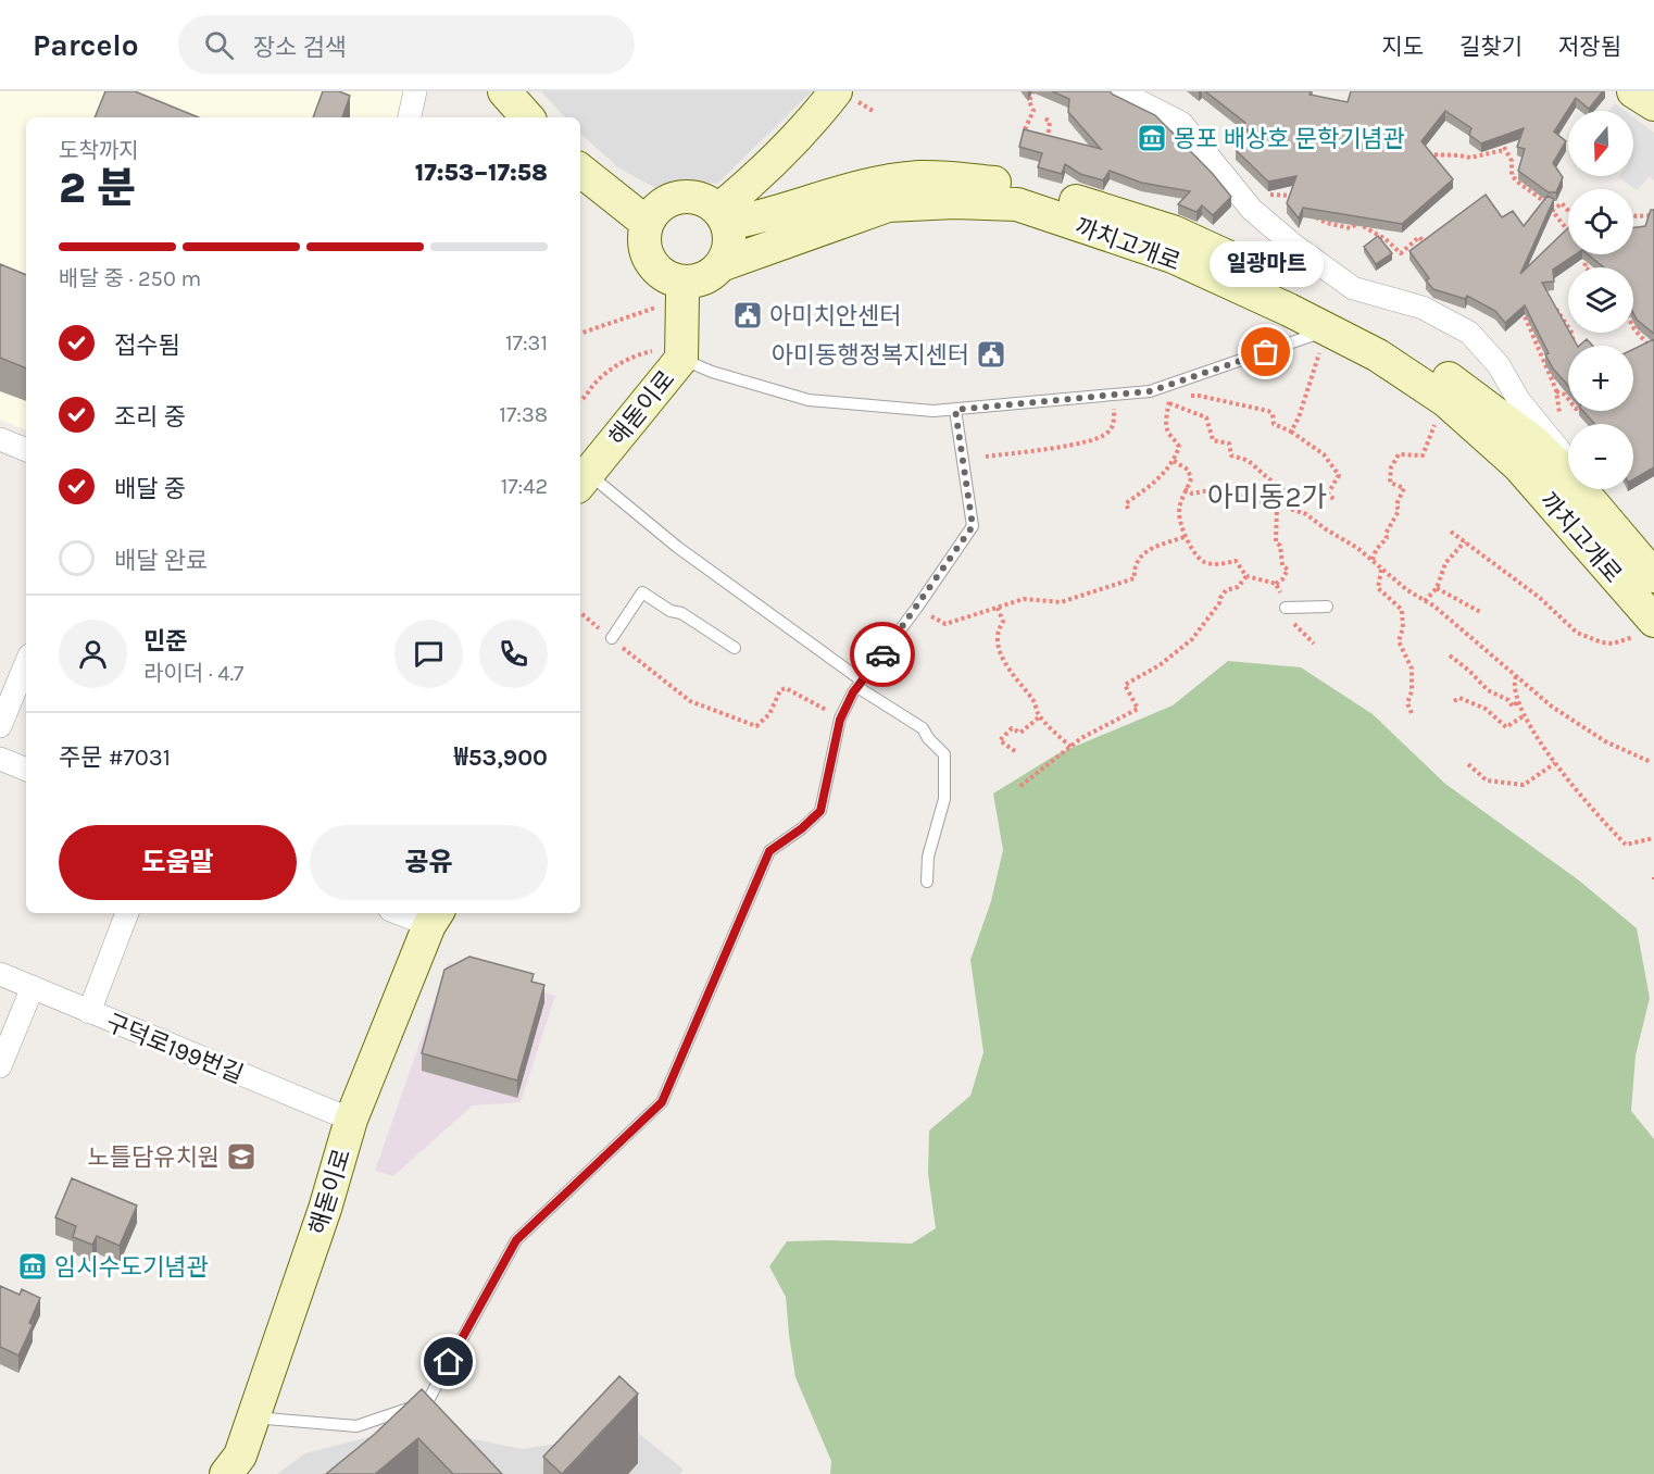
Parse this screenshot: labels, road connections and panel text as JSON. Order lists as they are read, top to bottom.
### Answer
{
  "streets": {
    "street": ["까치고개로", "해돋이로", "구덕로199번길"]
  },
  "crossings": [
    ["까치고개로", "해돋이로"],
    ["해돋이로", "구덕로199번길"]
  ],
  "districts": ["아미동2가"],
  "places": {
    "museum": ["몽포 배상호 문학기념관", "임시수도기념관"],
    "public building": ["아미치안센터", "아미동행정복지센터"],
    "other": ["일광마트"],
    "school or university": ["노틀담유치원"]
  },
  "north": "bottom",
  "page": {
    "header": "Parcelo",
    "search": "장소 검색",
    "nav": ["지도", "길찾기", "저장됨"],
    "map_buttons": ["+", "−"],
    "heading": ["2 분", "도착까지", "17:53–17:58"],
    "panel": [
      "민준",
      "라이더 · 4.7",
      "주문 #7031",
      "₩53,900"
    ],
    "bar": "배달 중 · 250 m",
    "bubble": "일광마트",
    "list": [
      ["접수됨", "17:31"],
      ["조리 중", "17:38"],
      ["배달 중", "17:42"],
      "배달 완료"
    ],
    "buttons": ["도움말", "공유"]
  }
}
